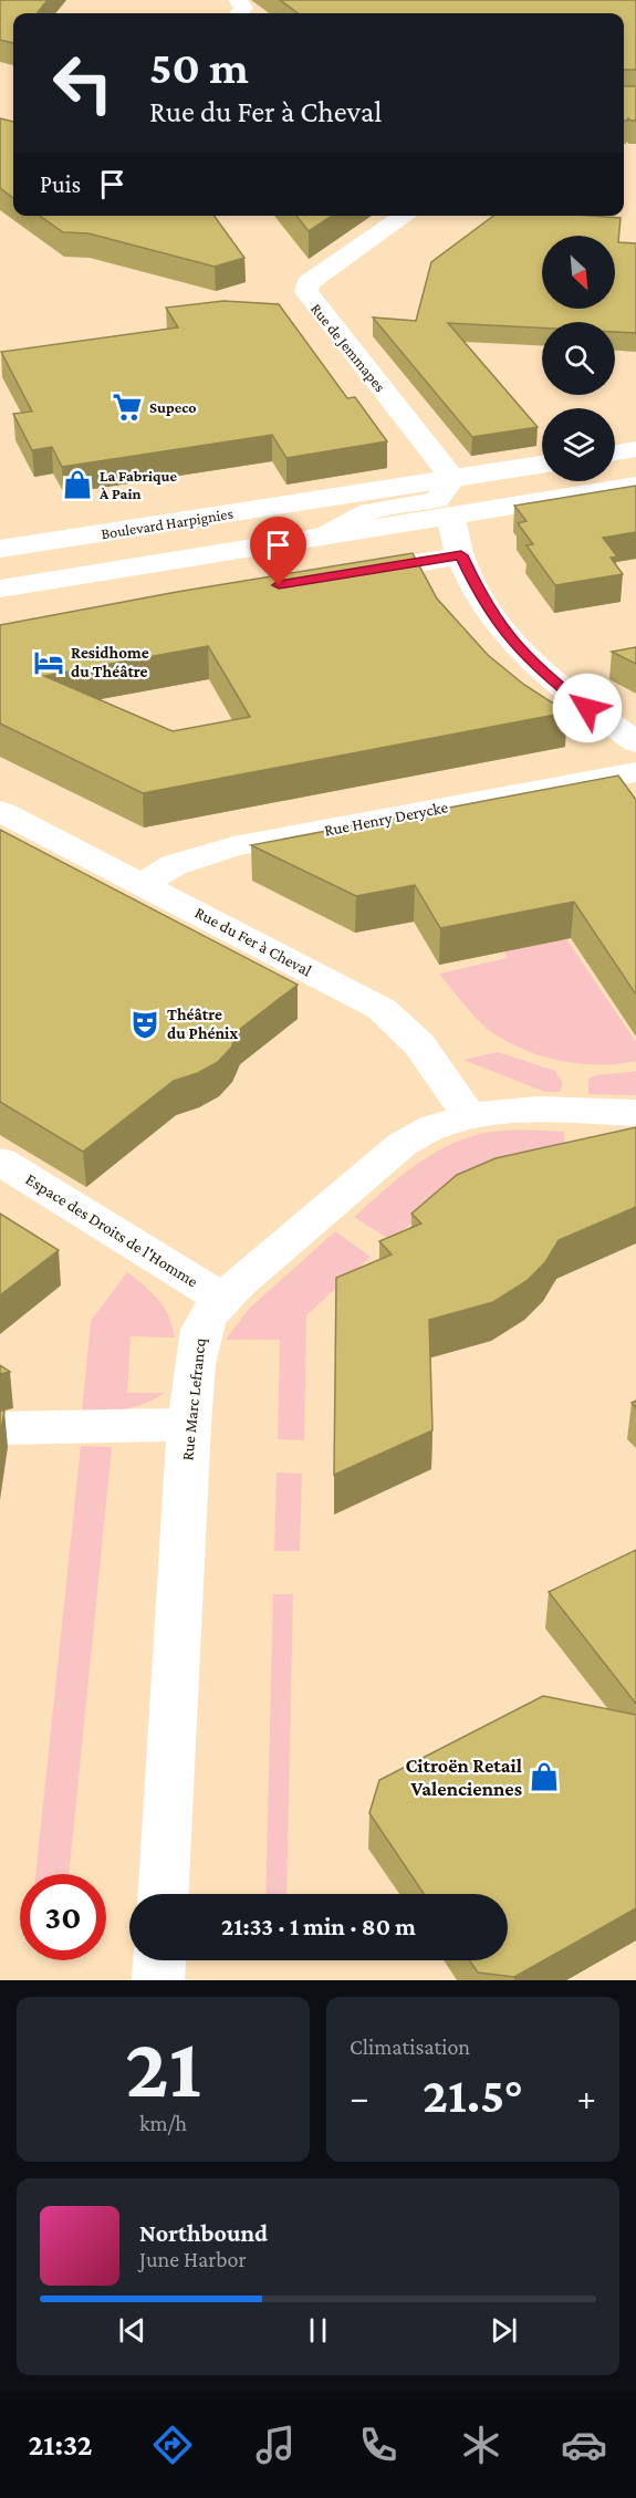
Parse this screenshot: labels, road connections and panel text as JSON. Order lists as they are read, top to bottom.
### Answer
{
  "streets": {
    "street": [
      "Rue de Jemmapes",
      "Boulevard Harpignies",
      "Rue Henry Derycke",
      "Rue du Fer à Cheval",
      "Espace des Droits de l'Homme",
      "Rue Marc Lefrancq"
    ]
  },
  "crossings": [
    ["Rue de Jemmapes", "Boulevard Harpignies"],
    ["Rue Henry Derycke", "Rue du Fer à Cheval"],
    ["Rue du Fer à Cheval", "Rue Marc Lefrancq"],
    ["Espace des Droits de l'Homme", "Rue Marc Lefrancq"]
  ],
  "places": {
    "supermarket": ["Supeco"],
    "shop": ["La Fabrique À Pain", "Citroën Retail Valenciennes"],
    "hotel": ["Residhome du Théâtre"],
    "theatre": ["Théâtre du Phénix"]
  },
  "north": "bottom right",
  "page": {
    "turn": ["50 m", "Rue du Fer à Cheval"],
    "then": "Puis",
    "limit": "30",
    "trip": "21:33 · 1 min · 80 m",
    "tile": [
      ["21", "km/h"],
      "Climatisation"
    ],
    "heat": ["−", "21.5°", "+"],
    "song": ["Northbound", "June Harbor"],
    "tabs": "21:32"
  }
}
